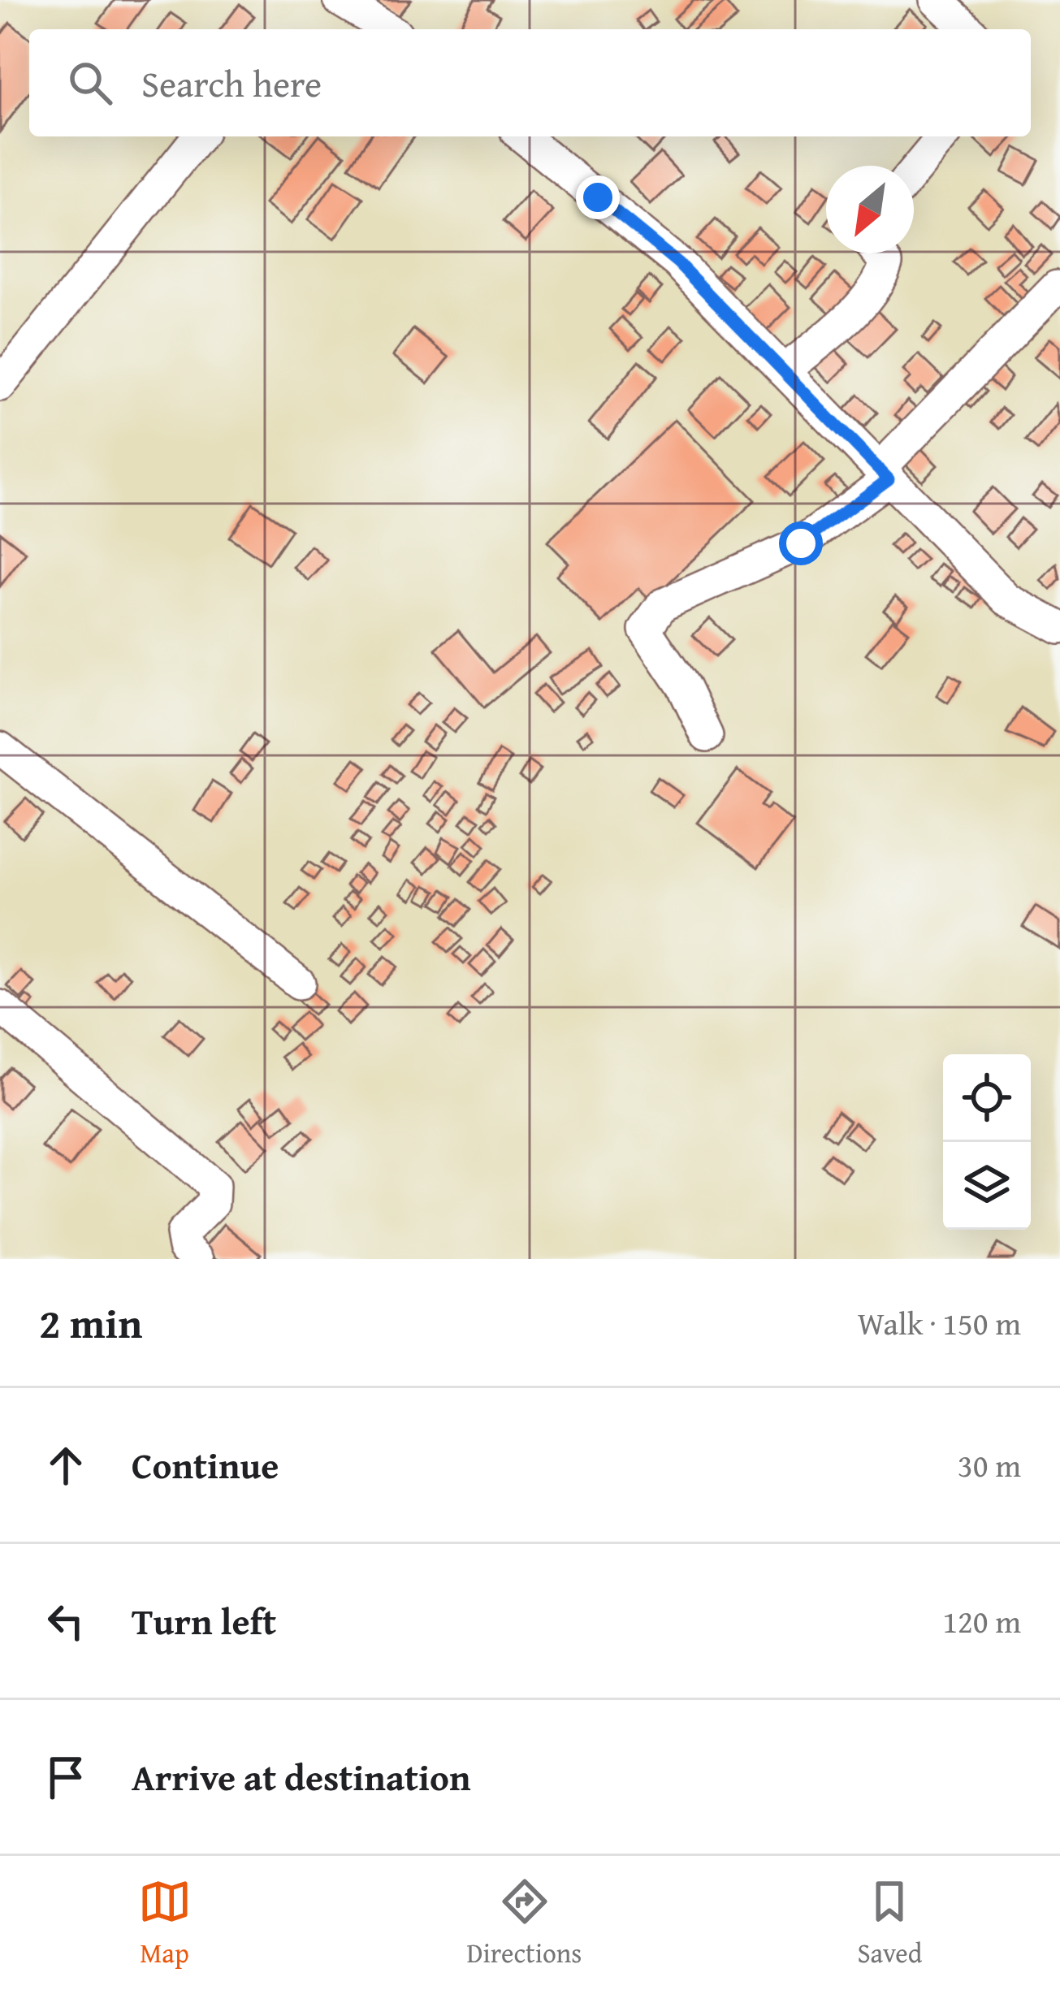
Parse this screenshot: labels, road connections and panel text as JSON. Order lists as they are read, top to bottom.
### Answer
{
  "north": "bottom left",
  "page": {
    "search": "Search here",
    "heading": ["2 min", "Walk · 150 m"],
    "list": [
      ["Continue", "30 m"],
      ["Turn left", "120 m"],
      "Arrive at destination"
    ],
    "nav": ["Map", "Directions", "Saved"]
  }
}
